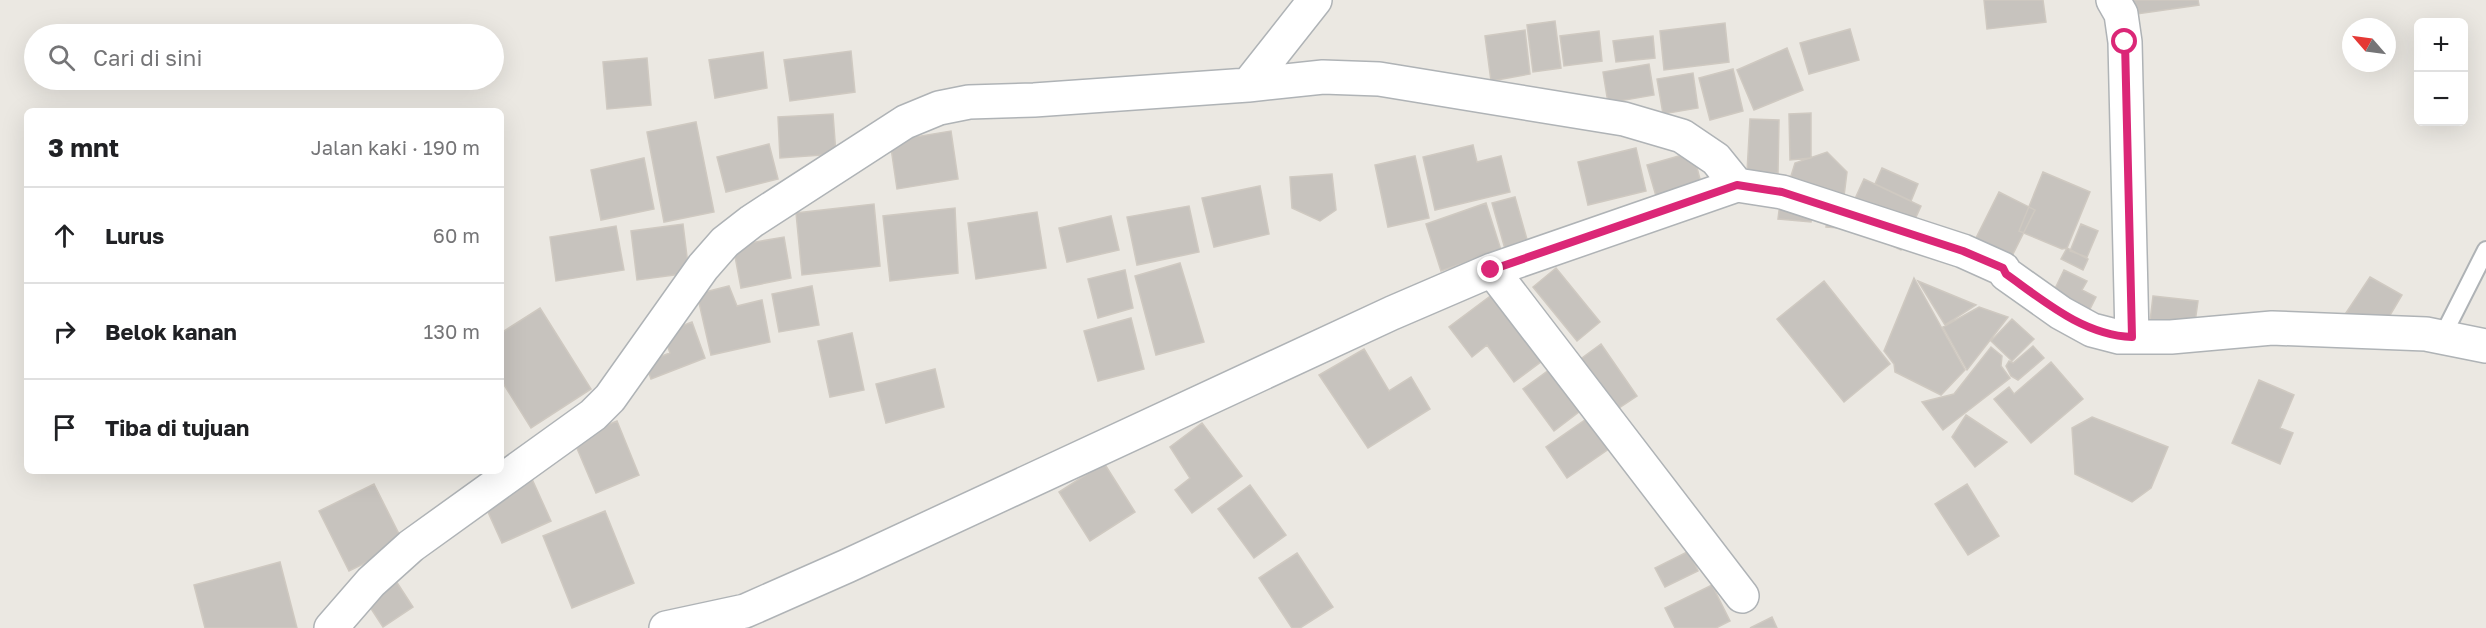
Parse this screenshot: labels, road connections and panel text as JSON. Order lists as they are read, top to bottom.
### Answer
{
  "north": "top left",
  "page": {
    "map_buttons": ["+", "−"],
    "search": "Cari di sini",
    "heading": ["3 mnt", "Jalan kaki · 190 m"],
    "list": [
      ["Lurus", "60 m"],
      ["Belok kanan", "130 m"],
      "Tiba di tujuan"
    ]
  }
}
